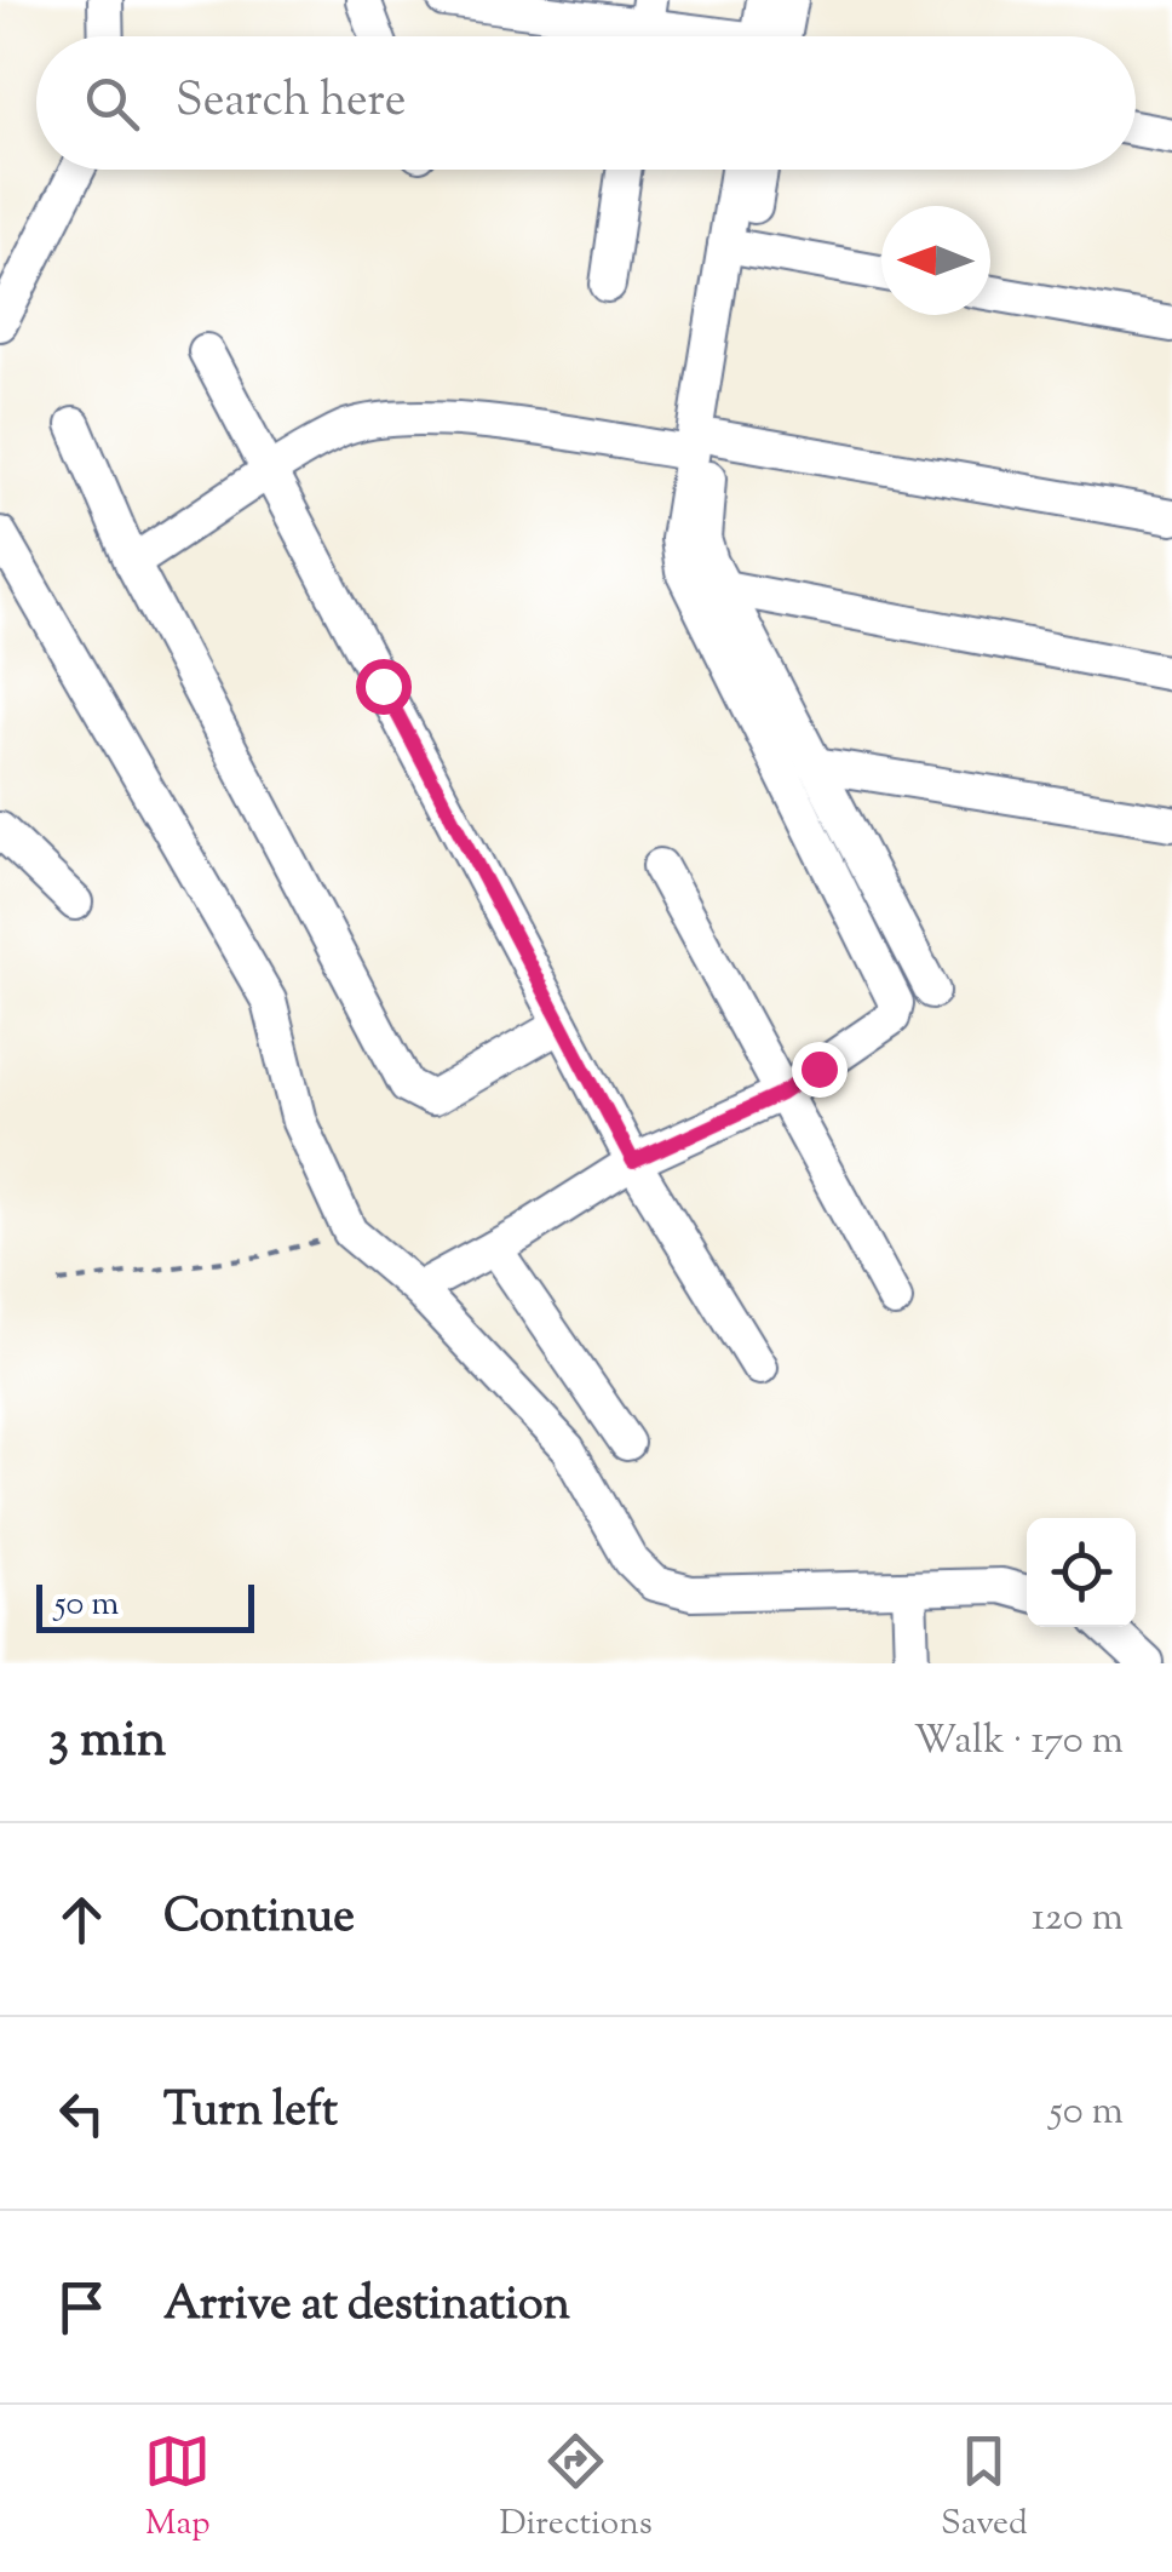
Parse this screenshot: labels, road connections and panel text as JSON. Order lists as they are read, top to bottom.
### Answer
{
  "scale_bar": "50 m",
  "north": "left",
  "page": {
    "search": "Search here",
    "scale": "50 m",
    "heading": ["3 min", "Walk · 170 m"],
    "list": [
      ["Continue", "120 m"],
      ["Turn left", "50 m"],
      "Arrive at destination"
    ],
    "nav": ["Map", "Directions", "Saved"]
  }
}
